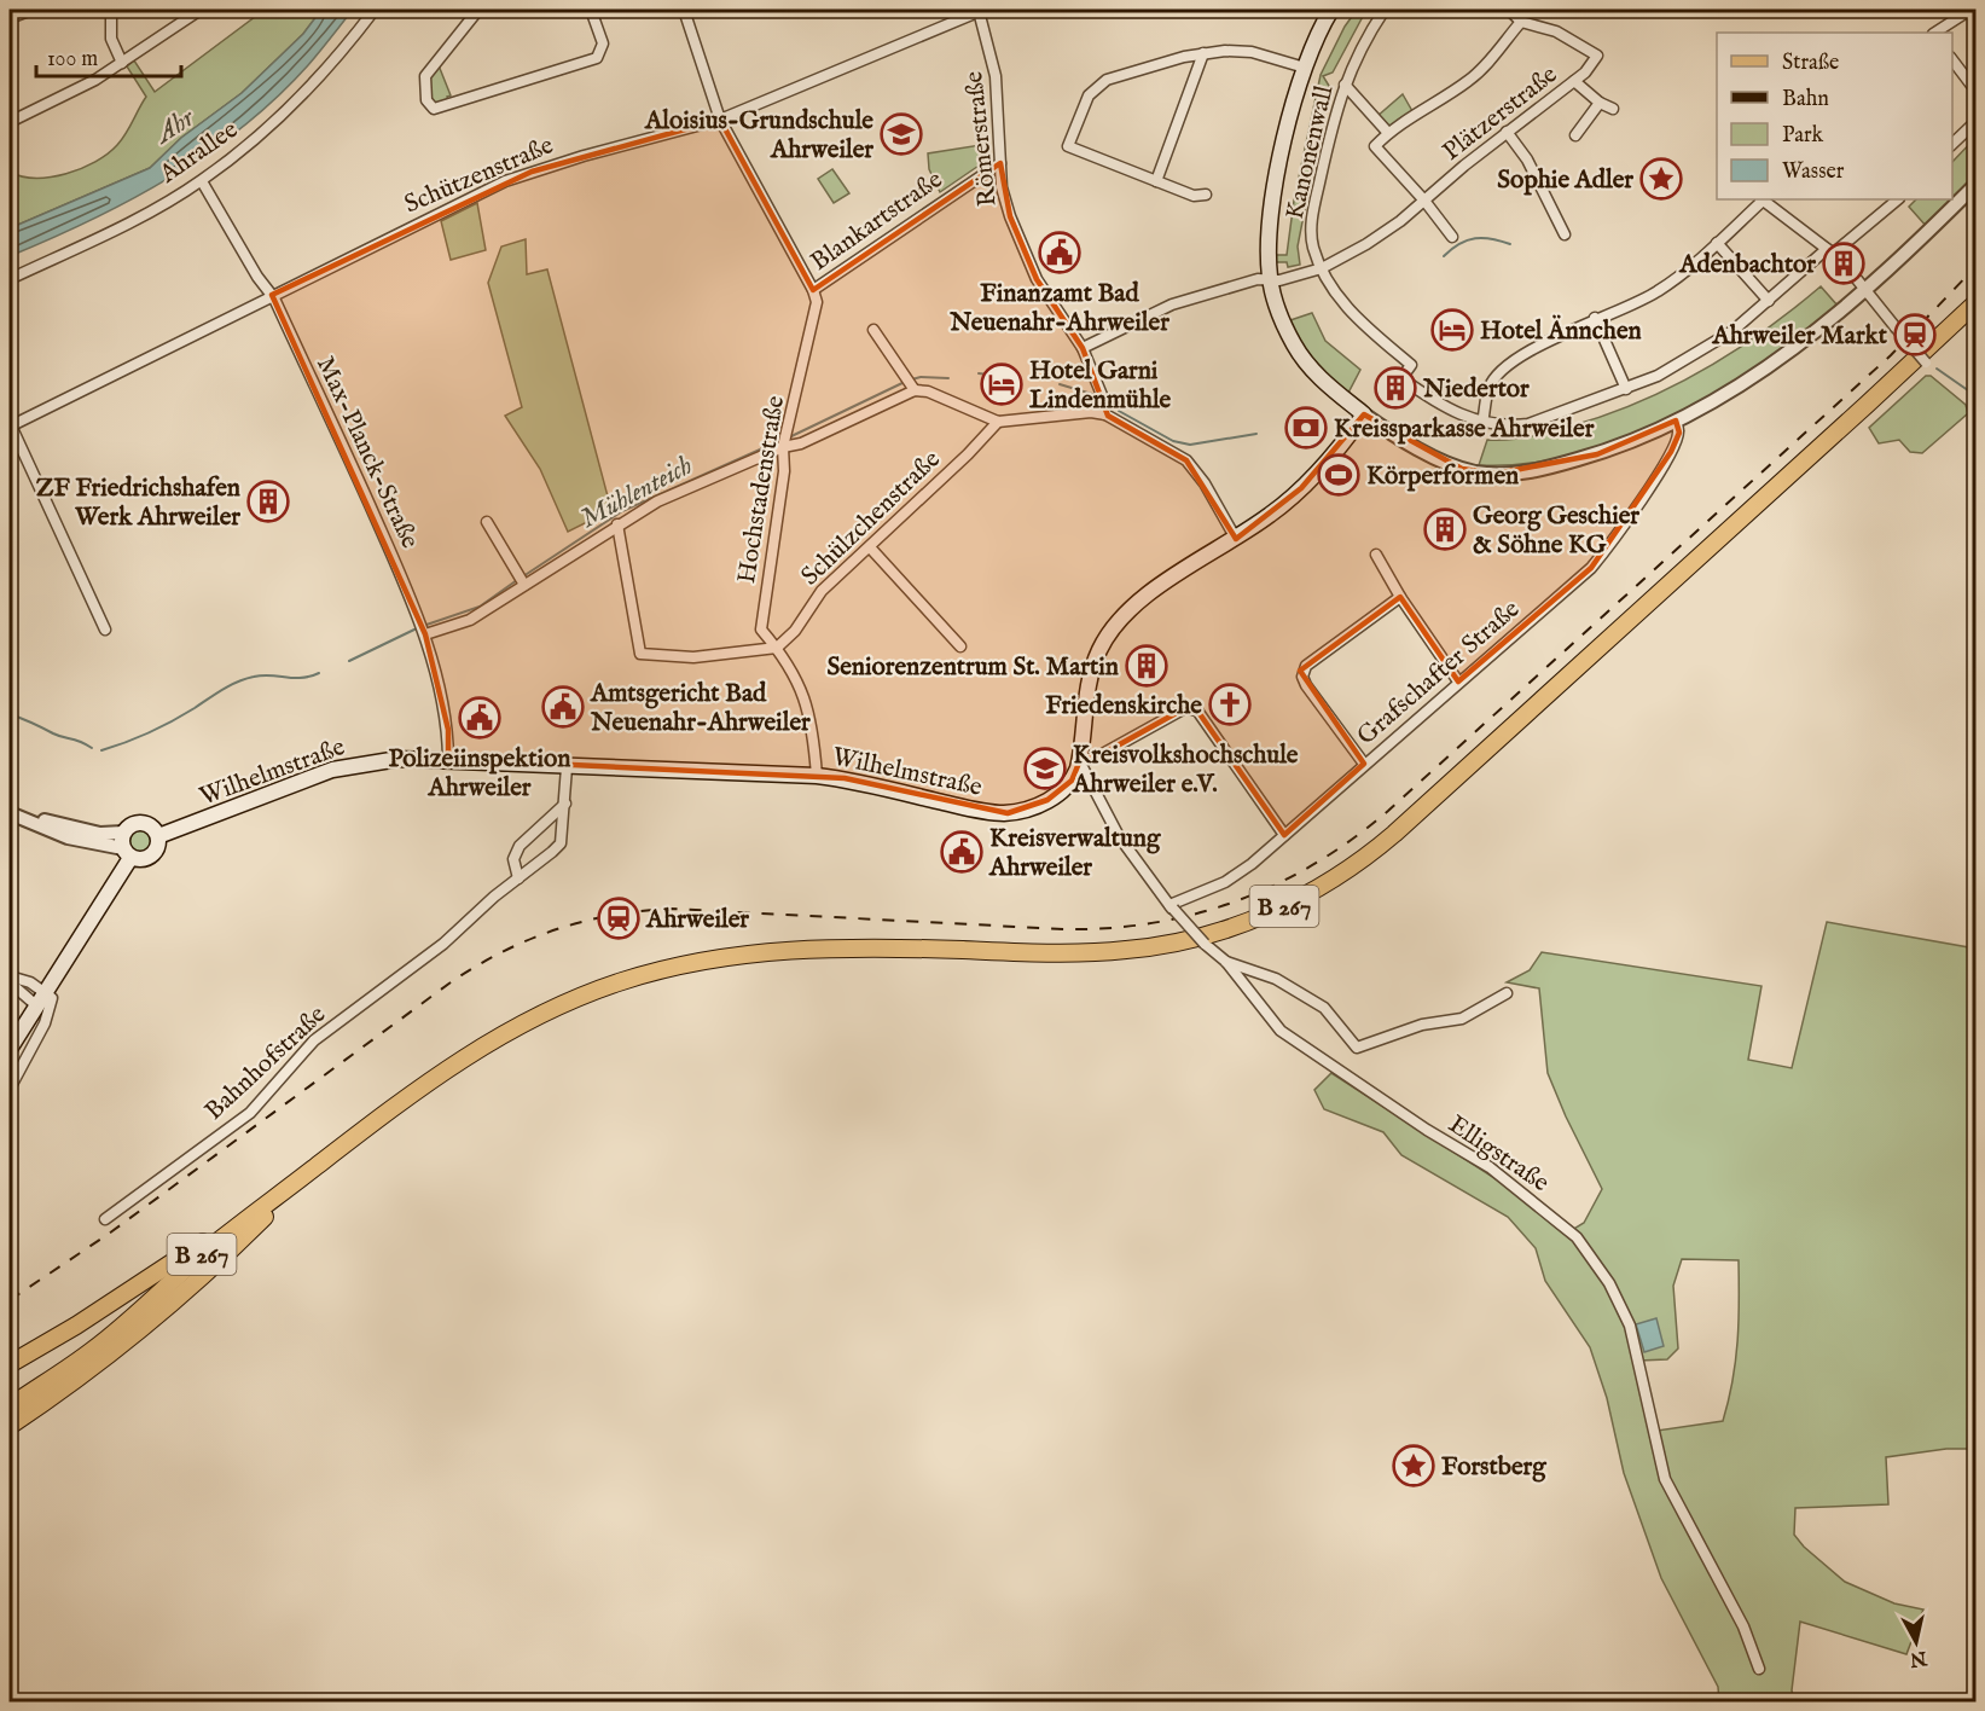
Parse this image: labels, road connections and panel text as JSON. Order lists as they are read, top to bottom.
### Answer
{
  "streets": {
    "main road": ["Wilhelmstraße", "B 267"],
    "street": [
      "Plätzerstraße",
      "Römerstraße",
      "Ahrallee",
      "Kanonenwall",
      "Schützenstraße",
      "Blankartstraße",
      "Max-Planck-Straße",
      "Hochstadenstraße",
      "Schülzchenstraße",
      "Grafschafter Straße",
      "Bahnhofstraße",
      "Elligstraße"
    ]
  },
  "crossings": [
    ["Plätzerstraße", "Römerstraße"],
    ["Plätzerstraße", "Kanonenwall"],
    ["Römerstraße", "Schützenstraße"],
    ["Römerstraße", "Blankartstraße"],
    ["Ahrallee", "Max-Planck-Straße"],
    ["Schützenstraße", "Max-Planck-Straße"],
    ["Blankartstraße", "Hochstadenstraße"],
    ["Max-Planck-Straße", "Wilhelmstraße"],
    ["Hochstadenstraße", "Schülzchenstraße"],
    ["Hochstadenstraße", "Wilhelmstraße"],
    ["Grafschafter Straße", "Elligstraße"],
    ["Wilhelmstraße", "Bahnhofstraße"],
    ["Wilhelmstraße", "Elligstraße"]
  ],
  "water": ["Ahr", "Mühlenteich"],
  "places": {
    "school or university": ["Aloisius-Grundschule Ahrweiler", "Kreisvolkshochschule Ahrweiler e.V."],
    "place": ["Sophie Adler", "Forstberg"],
    "public building": [
      "Finanzamt Bad Neuenahr-Ahrweiler",
      "Amtsgericht Bad Neuenahr-Ahrweiler",
      "Polizeiinspektion Ahrweiler",
      "Kreisverwaltung Ahrweiler"
    ],
    "building": [
      "Adenbachtor",
      "Niedertor",
      "ZF Friedrichshafen Werk Ahrweiler",
      "Georg Geschier & Söhne KG",
      "Seniorenzentrum St. Martin"
    ],
    "hotel": ["Hotel Ännchen", "Hotel Garni Lindenmühle"],
    "station": ["Ahrweiler Markt", "Ahrweiler"],
    "bank": ["Kreissparkasse Ahrweiler"],
    "sports": ["Körperformen"],
    "church": ["Friedenskirche"]
  },
  "legend": [
    "Straße",
    "Bahn",
    "Park",
    "Wasser"
  ],
  "scale_bar": "100 m",
  "north": "bottom"
}
